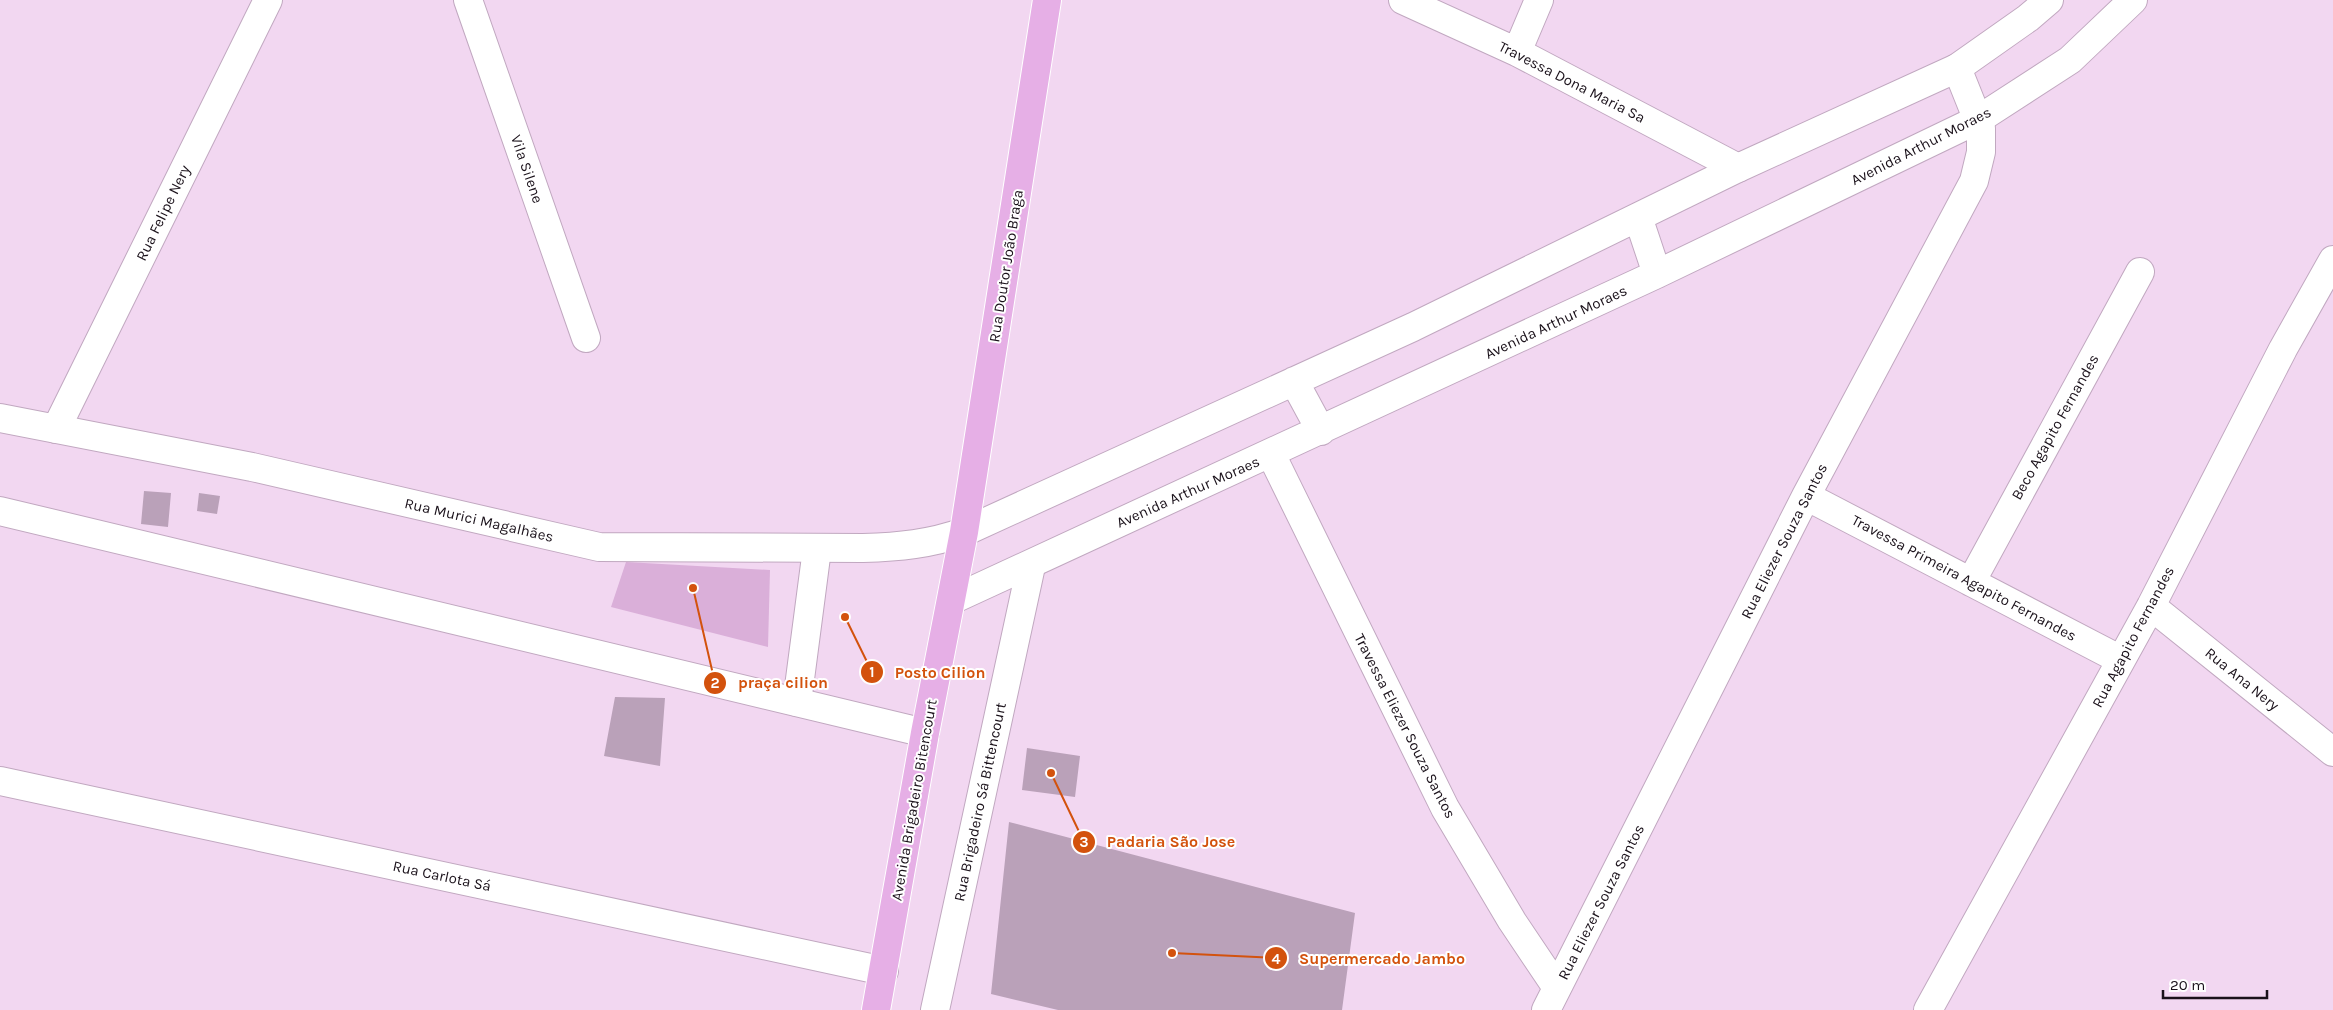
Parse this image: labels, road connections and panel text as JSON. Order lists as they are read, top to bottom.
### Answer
{
  "streets": {
    "main road": ["Rua Doutor João Braga", "Avenida Brigadeiro Bitencourt"],
    "street": [
      "Travessa Dona Maria Sa",
      "Avenida Arthur Moraes",
      "Vila Silene",
      "Rua Felipe Nery",
      "Beco Agapito Fernandes",
      "Rua Murici Magalhães",
      "Rua Eliezer Souza Santos",
      "Travessa Primeira Agapito Fernandes",
      "Rua Agapito Fernandes",
      "Rua Ana Nery",
      "Travessa Eliezer Souza Santos",
      "Rua Brigadeiro Sá Bittencourt",
      "Rua Carlota Sá"
    ]
  },
  "crossings": [
    ["Avenida Arthur Moraes", "Rua Eliezer Souza Santos"],
    ["Avenida Arthur Moraes", "Travessa Eliezer Souza Santos"],
    ["Avenida Arthur Moraes", "Avenida Brigadeiro Bitencourt"],
    ["Avenida Arthur Moraes", "Rua Brigadeiro Sá Bittencourt"],
    ["Rua Felipe Nery", "Rua Murici Magalhães"],
    ["Rua Doutor João Braga", "Rua Murici Magalhães"],
    ["Rua Doutor João Braga", "Avenida Brigadeiro Bitencourt"],
    ["Beco Agapito Fernandes", "Travessa Primeira Agapito Fernandes"],
    ["Rua Murici Magalhães", "Avenida Brigadeiro Bitencourt"],
    ["Rua Eliezer Souza Santos", "Travessa Primeira Agapito Fernandes"],
    ["Rua Eliezer Souza Santos", "Travessa Eliezer Souza Santos"],
    ["Travessa Primeira Agapito Fernandes", "Rua Agapito Fernandes"],
    ["Rua Agapito Fernandes", "Rua Ana Nery"],
    ["Avenida Brigadeiro Bitencourt", "Rua Carlota Sá"]
  ],
  "places": [
    "praça cilion",
    "Posto Cilion",
    "Padaria São Jose",
    "Supermercado Jambo"
  ],
  "scale_bar": "20 m"
}
